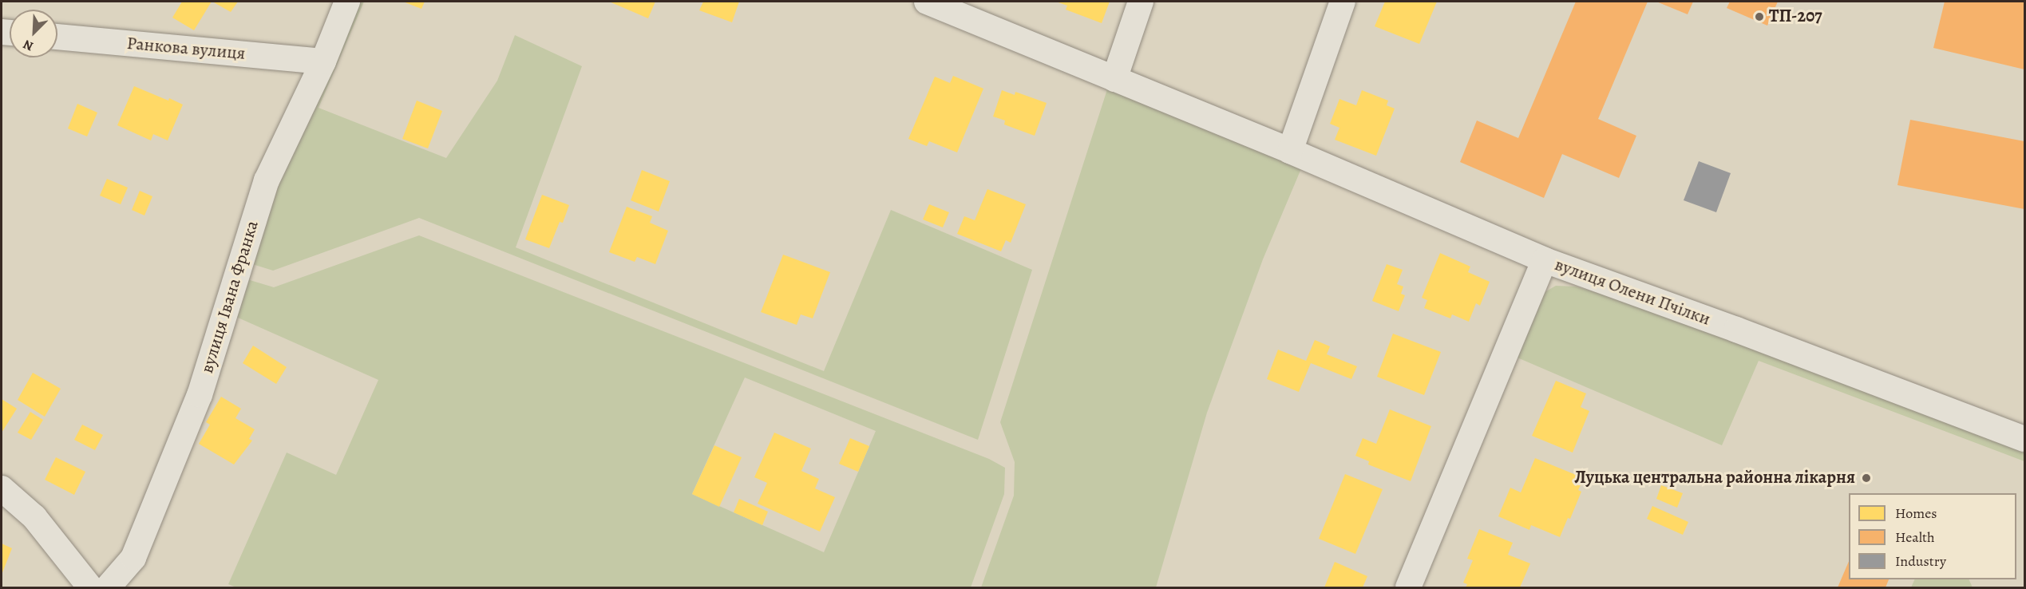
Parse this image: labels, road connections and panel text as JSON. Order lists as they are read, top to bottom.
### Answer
{
  "streets": {
    "street": ["Ранкова вулиця", "вулиця Олени Пчілки", "вулиця Івана Франка"]
  },
  "crossings": [
    ["Ранкова вулиця", "вулиця Івана Франка"]
  ],
  "places": ["ТП-207", "Луцька центральна районна лікарня"],
  "legend": ["Homes", "Health", "Industry"],
  "north": "bottom left"
}
